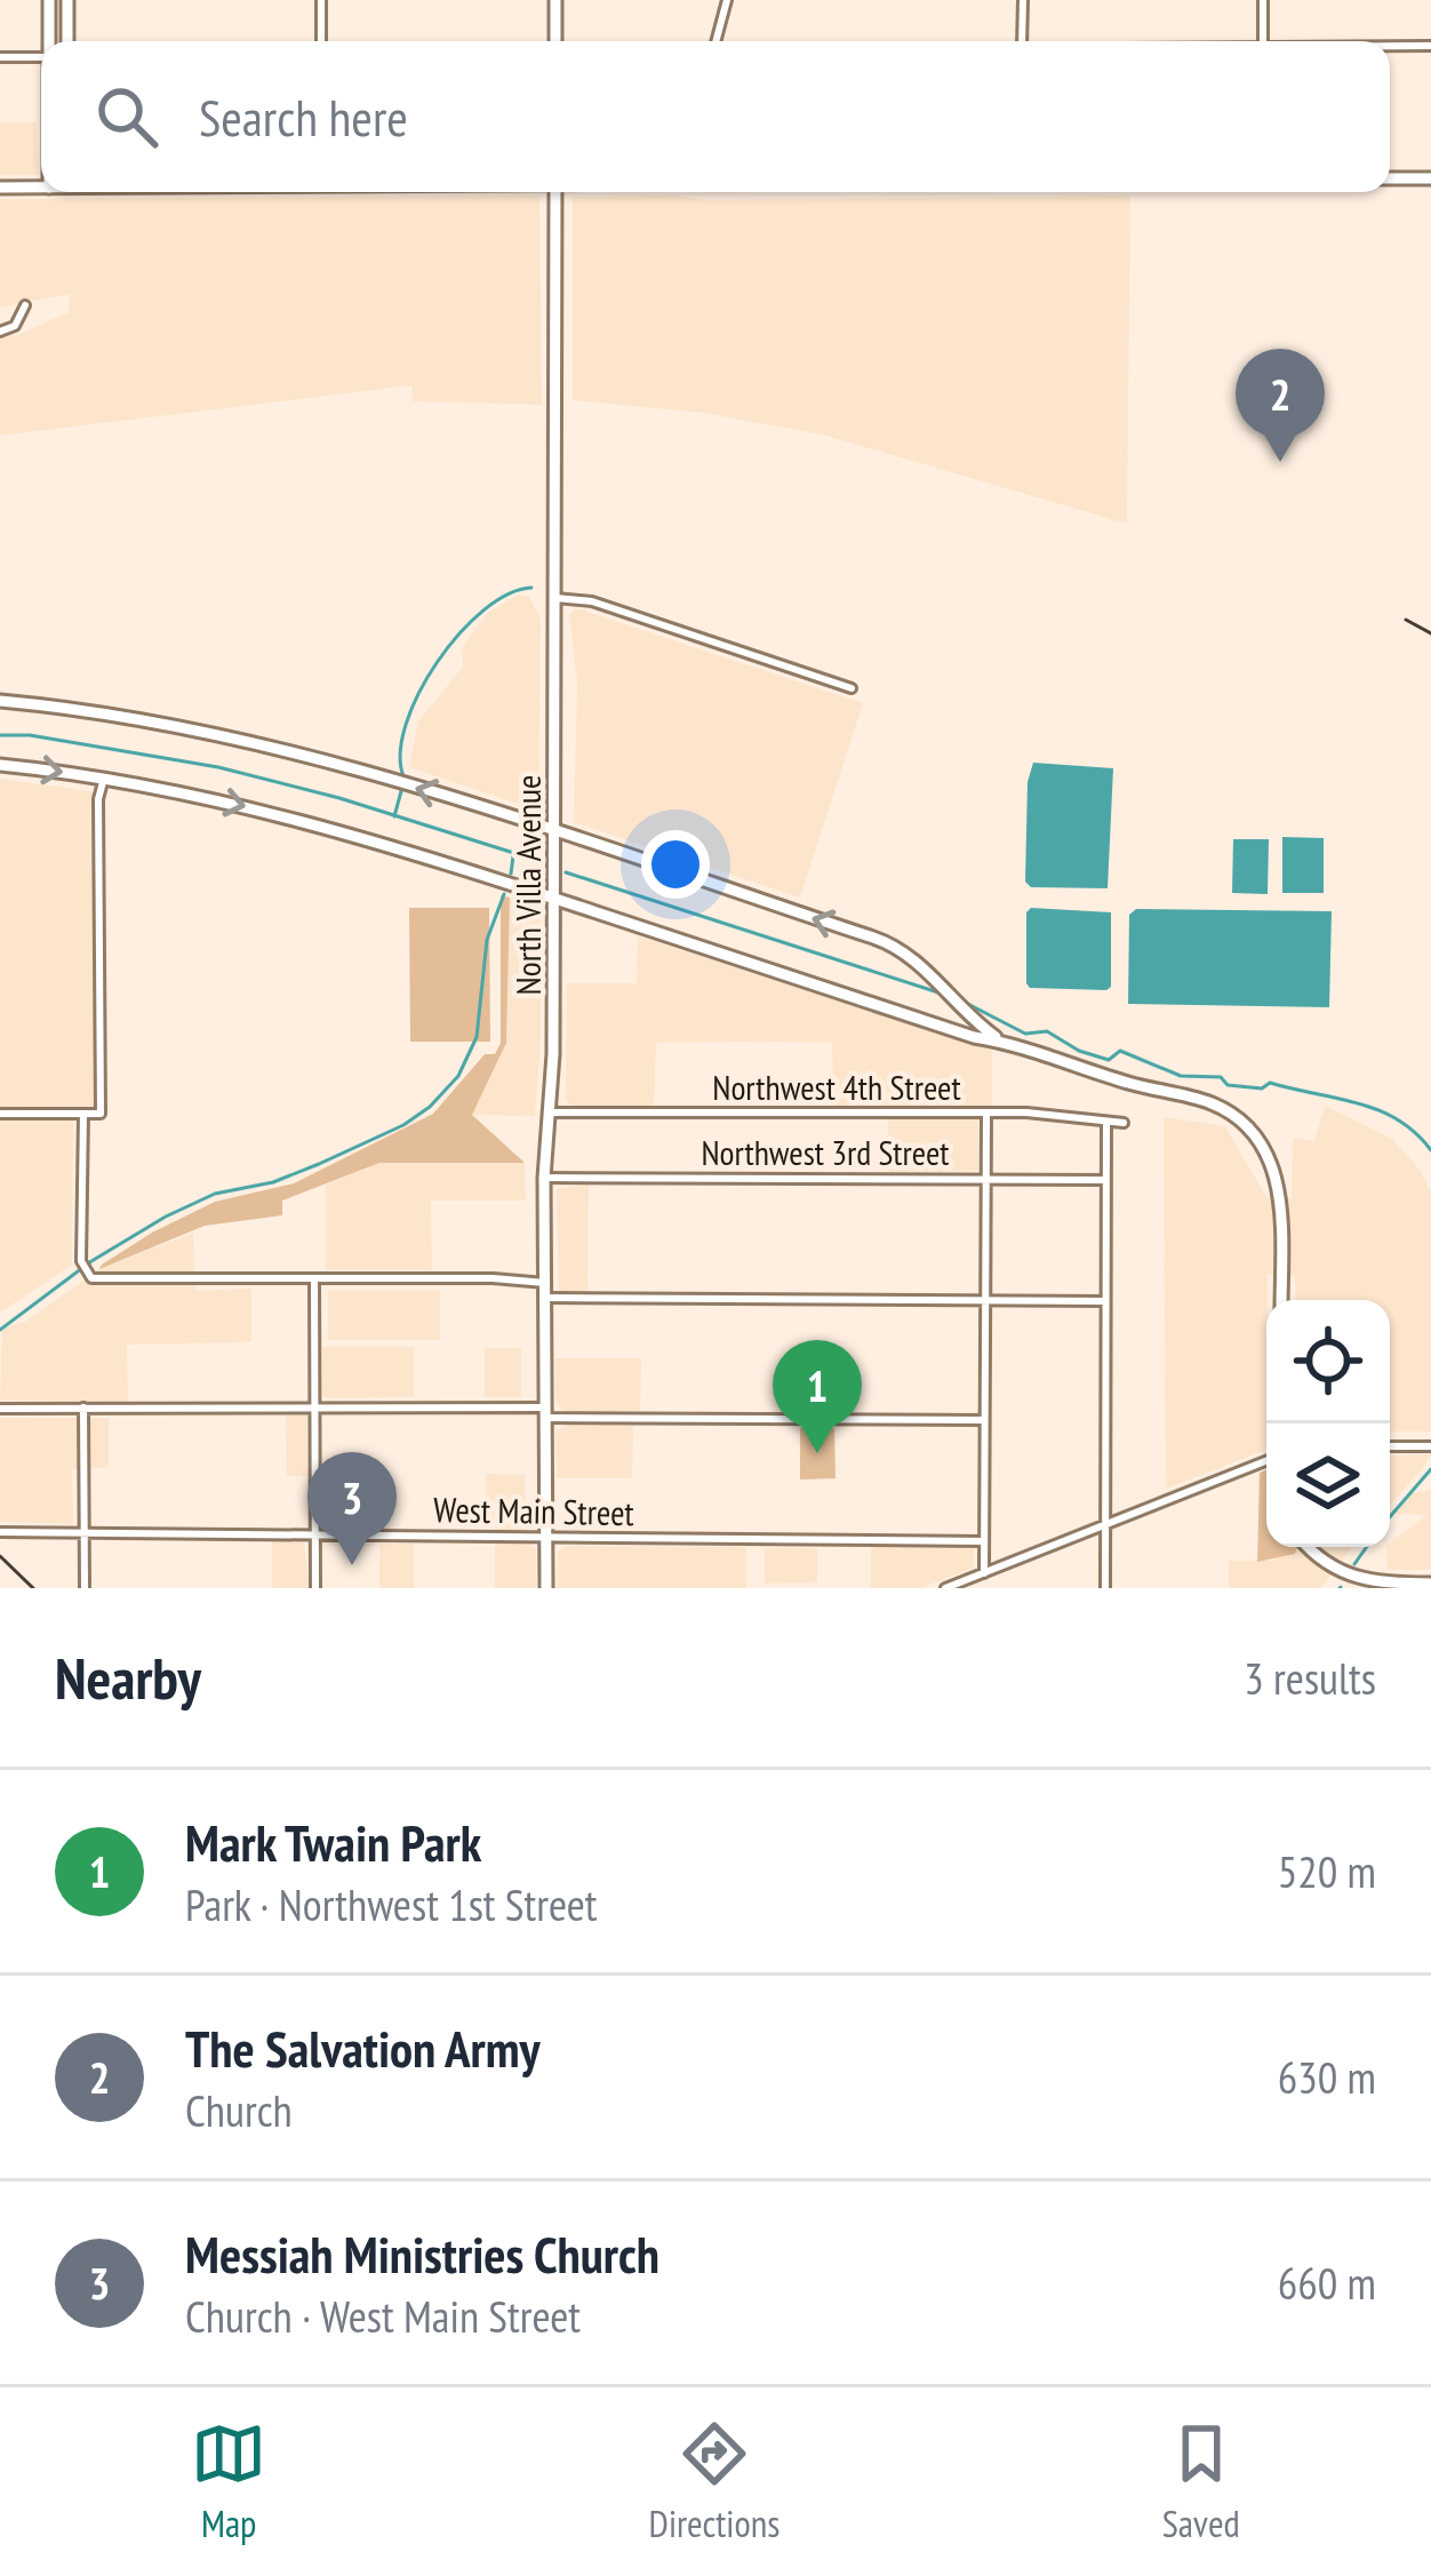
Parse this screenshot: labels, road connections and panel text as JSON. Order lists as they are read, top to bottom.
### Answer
{
  "streets": {
    "main road": ["North Villa Avenue"],
    "street": ["Northwest 4th Street", "Northwest 3rd Street", "West Main Street"]
  },
  "crossings": [
    ["North Villa Avenue", "Northwest 4th Street"],
    ["North Villa Avenue", "Northwest 3rd Street"],
    ["North Villa Avenue", "West Main Street"]
  ],
  "page": {
    "search": "Search here",
    "pins": ["2", "1", "3"],
    "heading": ["Nearby", "3 results"],
    "list": [
      {
        "mark": "1",
        "name": "Mark Twain Park",
        "note": "Park · Northwest 1st Street",
        "value": "520 m"
      },
      {
        "mark": "2",
        "name": "The Salvation Army",
        "note": "Church",
        "value": "630 m"
      },
      {
        "mark": "3",
        "name": "Messiah Ministries Church",
        "note": "Church · West Main Street",
        "value": "660 m"
      }
    ],
    "nav": ["Map", "Directions", "Saved"]
  }
}
